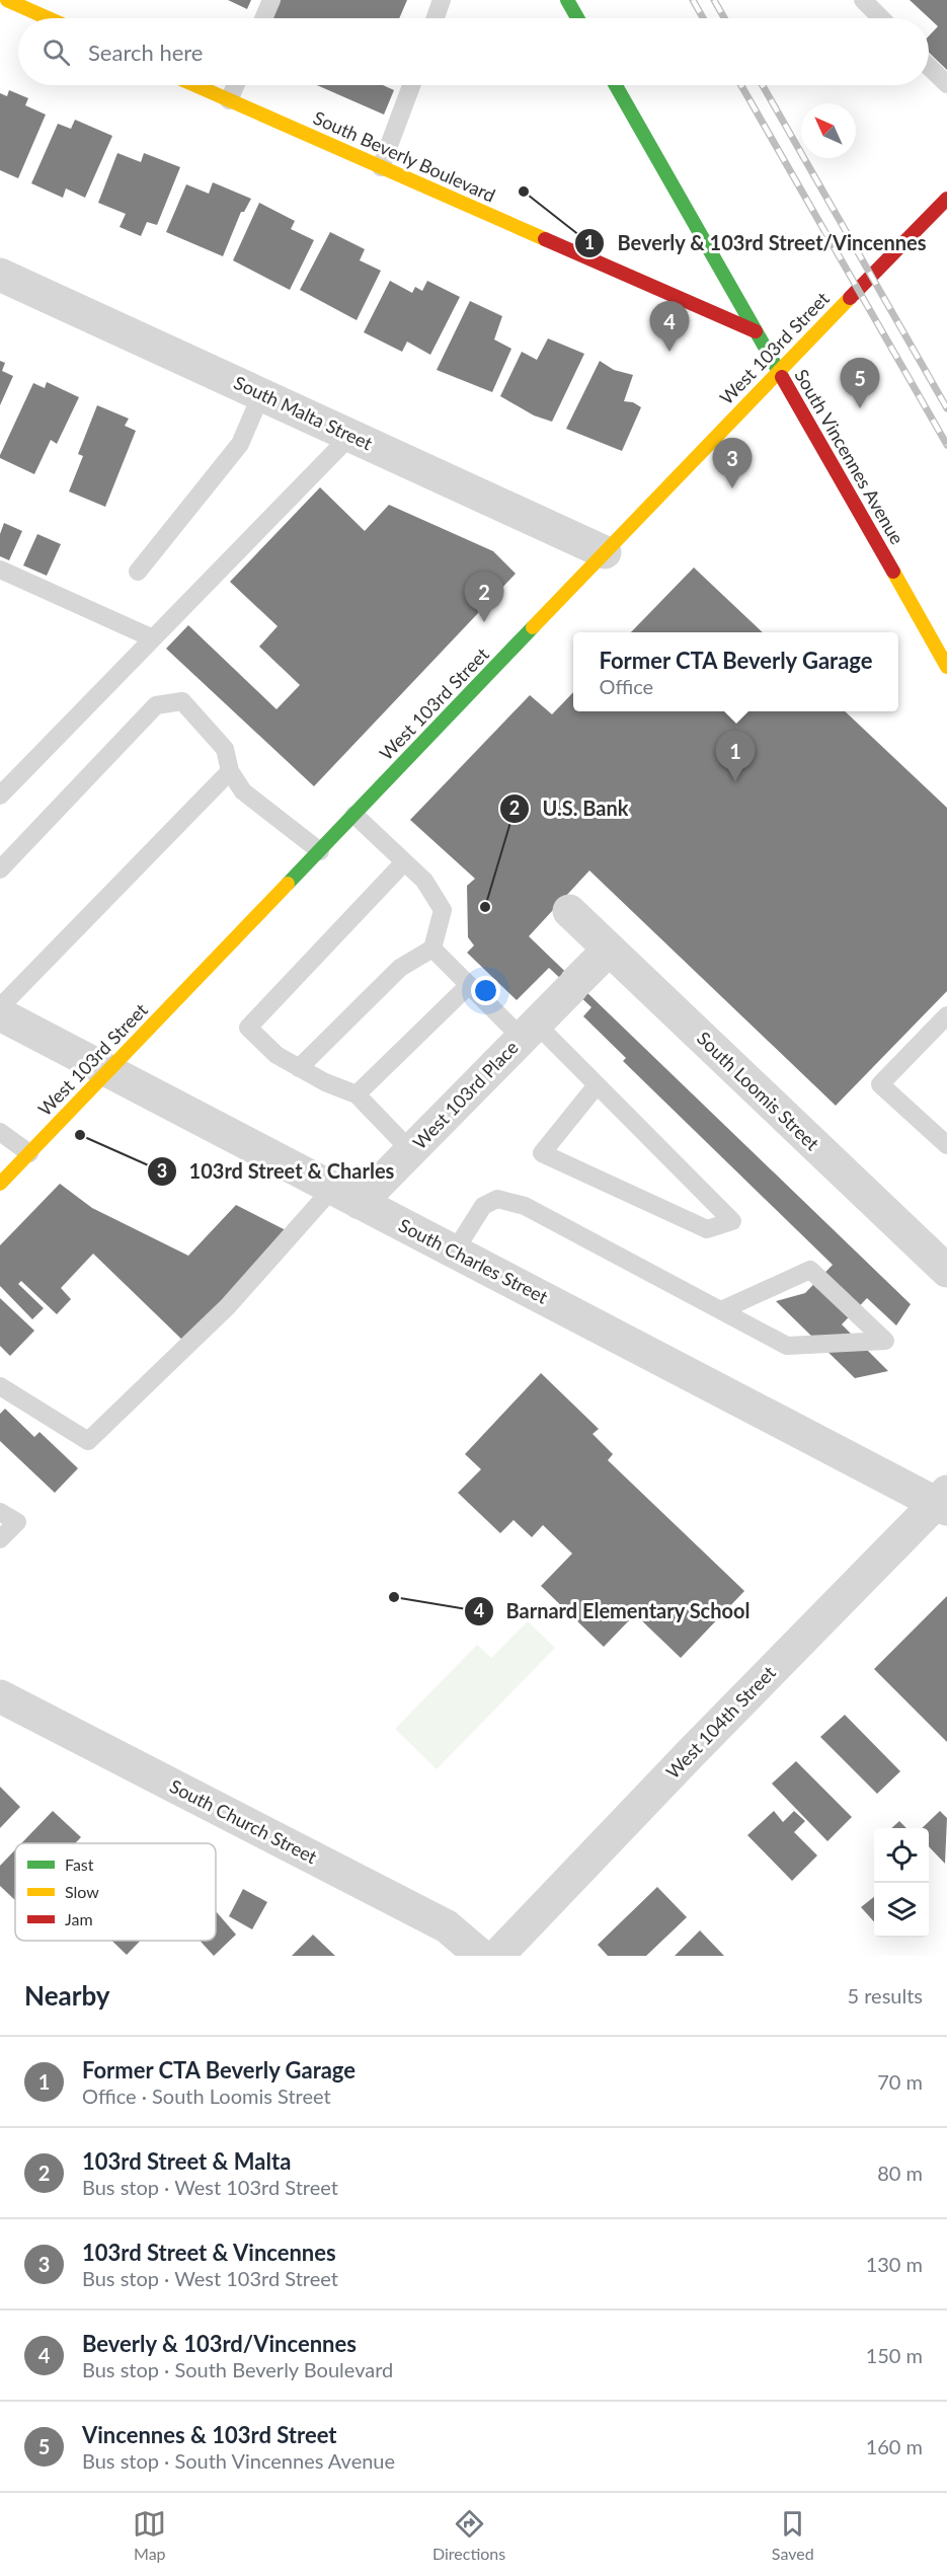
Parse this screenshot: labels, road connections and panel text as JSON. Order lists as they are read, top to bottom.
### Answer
{
  "streets": {
    "main road": ["South Beverly Boulevard", "West 103rd Street", "South Vincennes Avenue"],
    "street": [
      "South Malta Street",
      "South Loomis Street",
      "West 103rd Place",
      "South Charles Street",
      "West 104th Street",
      "South Church Street"
    ]
  },
  "crossings": [
    ["South Beverly Boulevard", "South Vincennes Avenue"],
    ["West 103rd Street", "South Malta Street"],
    ["West 103rd Street", "South Vincennes Avenue"],
    ["West 103rd Street", "South Charles Street"],
    ["South Loomis Street", "West 103rd Place"],
    ["West 103rd Place", "South Charles Street"],
    ["South Charles Street", "West 104th Street"]
  ],
  "places": [
    "Beverly & 103rd Street/Vincennes",
    "U.S. Bank",
    "103rd Street & Charles",
    "Barnard Elementary School"
  ],
  "legend": ["Fast", "Slow", "Jam"],
  "north": "top left",
  "page": {
    "search": "Search here",
    "pins": [
      "4",
      "5",
      "3",
      "2",
      "1"
    ],
    "popup": ["Former CTA Beverly Garage", "Office"],
    "heading": ["Nearby", "5 results"],
    "list": [
      {
        "mark": "1",
        "name": "Former CTA Beverly Garage",
        "note": "Office · South Loomis Street",
        "value": "70 m"
      },
      {
        "mark": "2",
        "name": "103rd Street & Malta",
        "note": "Bus stop · West 103rd Street",
        "value": "80 m"
      },
      {
        "mark": "3",
        "name": "103rd Street & Vincennes",
        "note": "Bus stop · West 103rd Street",
        "value": "130 m"
      },
      {
        "mark": "4",
        "name": "Beverly & 103rd/Vincennes",
        "note": "Bus stop · South Beverly Boulevard",
        "value": "150 m"
      },
      {
        "mark": "5",
        "name": "Vincennes & 103rd Street",
        "note": "Bus stop · South Vincennes Avenue",
        "value": "160 m"
      }
    ],
    "nav": ["Map", "Directions", "Saved"]
  }
}
